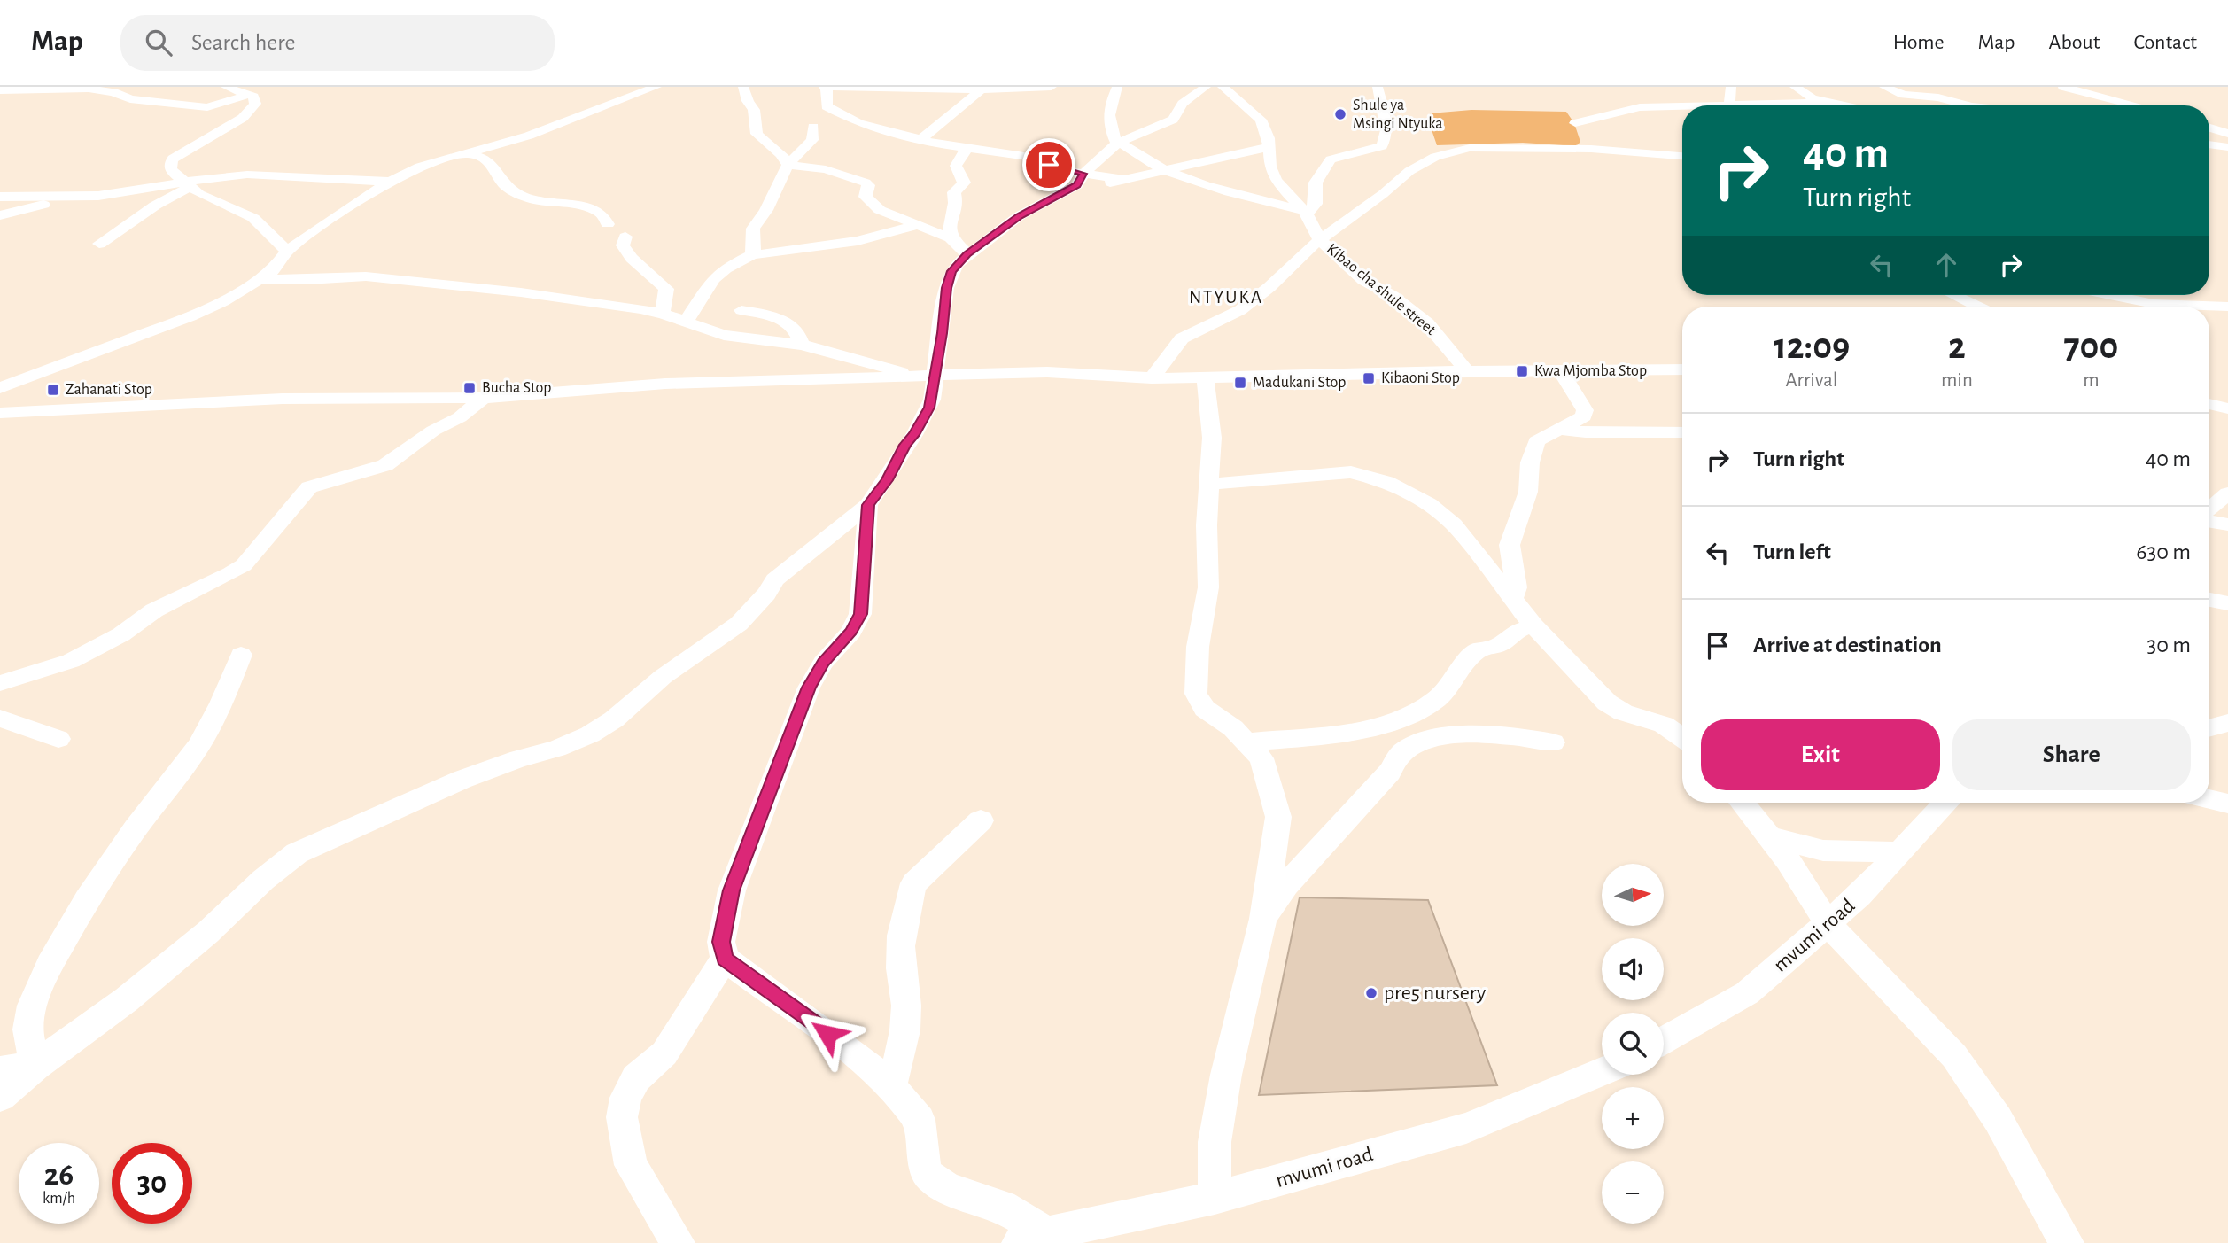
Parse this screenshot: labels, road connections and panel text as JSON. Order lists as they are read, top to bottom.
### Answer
{
  "streets": {
    "street": ["Kibao cha shule street", "mvumi road"]
  },
  "districts": ["NTYUKA"],
  "places": {
    "other": ["Shule ya Msingi Ntyuka", "pre5 nursery"],
    "transit": [
      "Kwa Mjomba Stop",
      "Kibaoni Stop",
      "Madukani Stop",
      "Bucha Stop",
      "Zahanati Stop"
    ]
  },
  "north": "right",
  "page": {
    "header": "Map",
    "search": "Search here",
    "nav": [
      "Home",
      "Map",
      "About",
      "Contact"
    ],
    "turn": ["40 m", "Turn right"],
    "eta": [
      "12:09",
      "Arrival",
      "2",
      "min",
      "700",
      "m"
    ],
    "list": [
      {
        "name": "Turn right",
        "value": "40 m"
      },
      {
        "name": "Turn left",
        "value": "630 m"
      },
      {
        "name": "Arrive at destination",
        "value": "30 m"
      }
    ],
    "buttons": ["Exit", "Share"],
    "map_buttons": ["+", "−"],
    "speed": "26 km/h",
    "limit": "30"
  }
}
